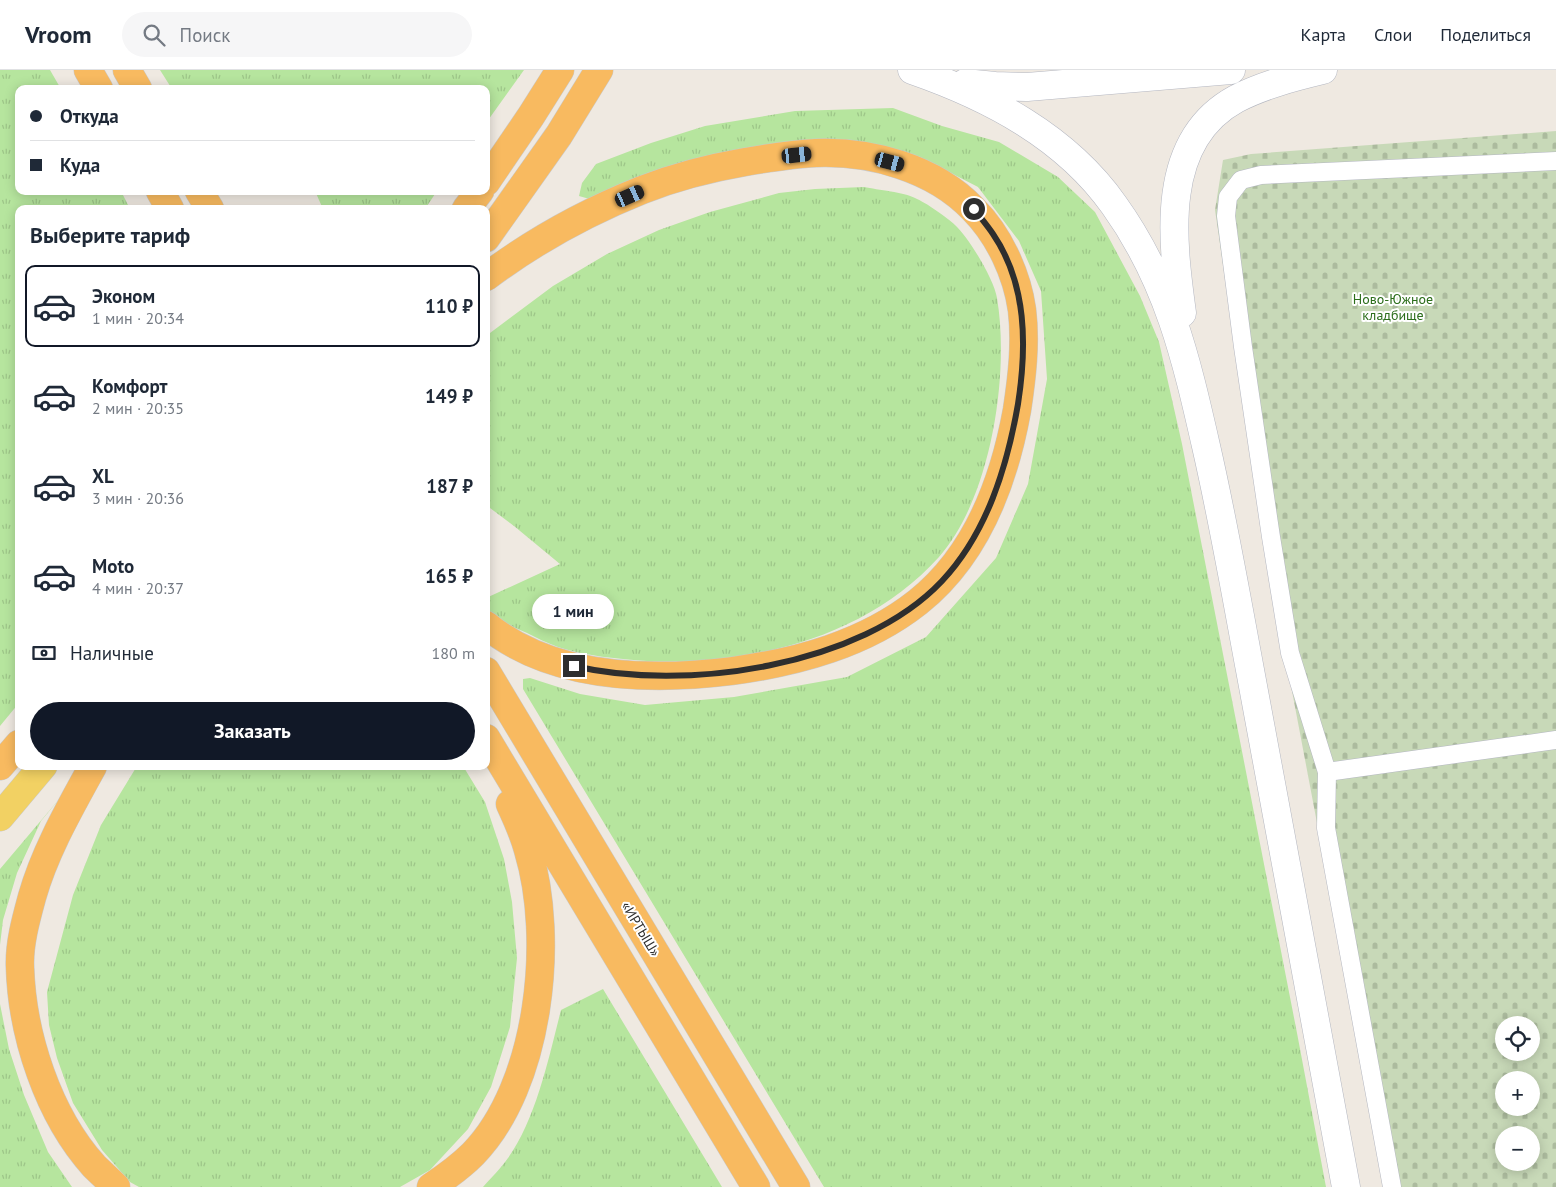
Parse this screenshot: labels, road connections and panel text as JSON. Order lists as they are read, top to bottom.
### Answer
{
  "streets": {
    "highway": ["«ИРТЫШ»"]
  },
  "parks": ["Ново-Южное кладбище"],
  "page": {
    "header": "Vroom",
    "search": "Поиск",
    "nav": ["Карта", "Слои", "Поделиться"],
    "banner": ["Откуда", "Куда"],
    "heading": "Выберите тариф",
    "list": [
      {
        "name": "Эконом",
        "note": "1 мин · 20:34",
        "value": "110 ₽"
      },
      {
        "name": "Комфорт",
        "note": "2 мин · 20:35",
        "value": "149 ₽"
      },
      {
        "name": "XL",
        "note": "3 мин · 20:36",
        "value": "187 ₽"
      },
      {
        "name": "Moto",
        "note": "4 мин · 20:37",
        "value": "165 ₽"
      }
    ],
    "bubble": "1 мин",
    "pay": ["Наличные", "180 m"],
    "buttons": "Заказать",
    "map_buttons": ["+", "−"]
  }
}
